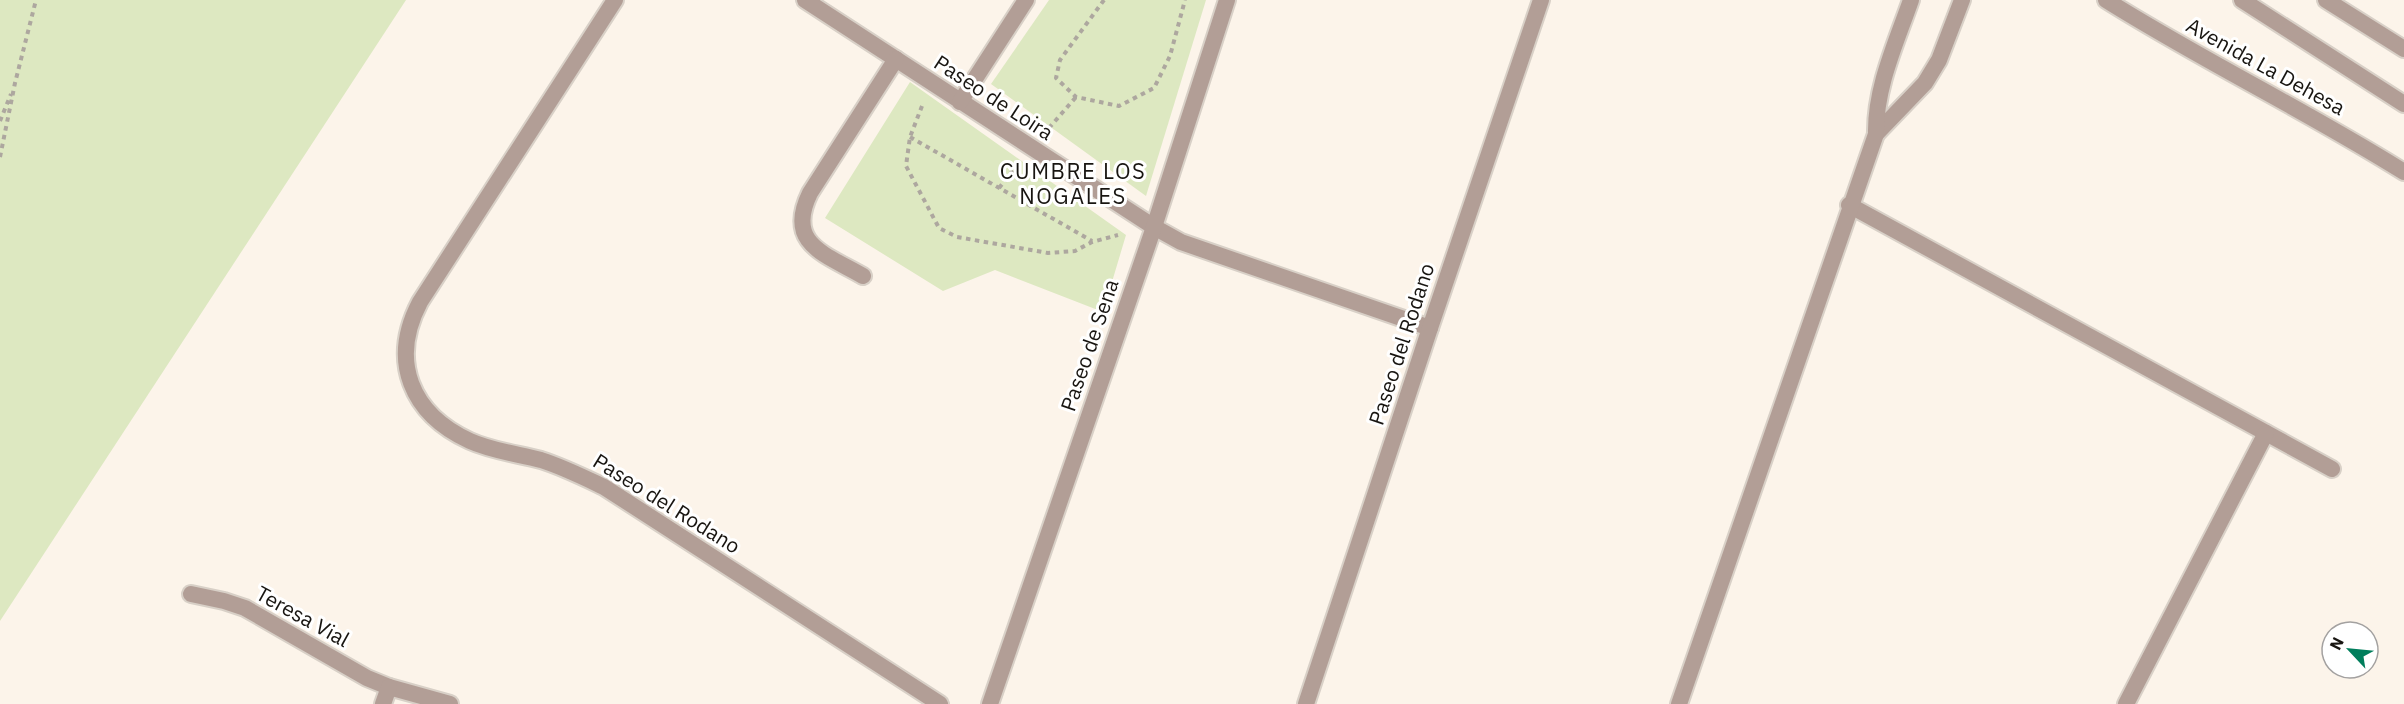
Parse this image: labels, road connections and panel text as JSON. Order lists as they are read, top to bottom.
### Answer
{
  "streets": {
    "street": [
      "Avenida La Dehesa",
      "Paseo de Loira",
      "Paseo del Rodano",
      "Paseo de Sena",
      "Teresa Vial"
    ]
  },
  "crossings": [
    ["Paseo de Loira", "Paseo del Rodano"],
    ["Paseo de Loira", "Paseo de Sena"]
  ],
  "districts": ["CUMBRE LOS NOGALES"],
  "north": "top left"
}
